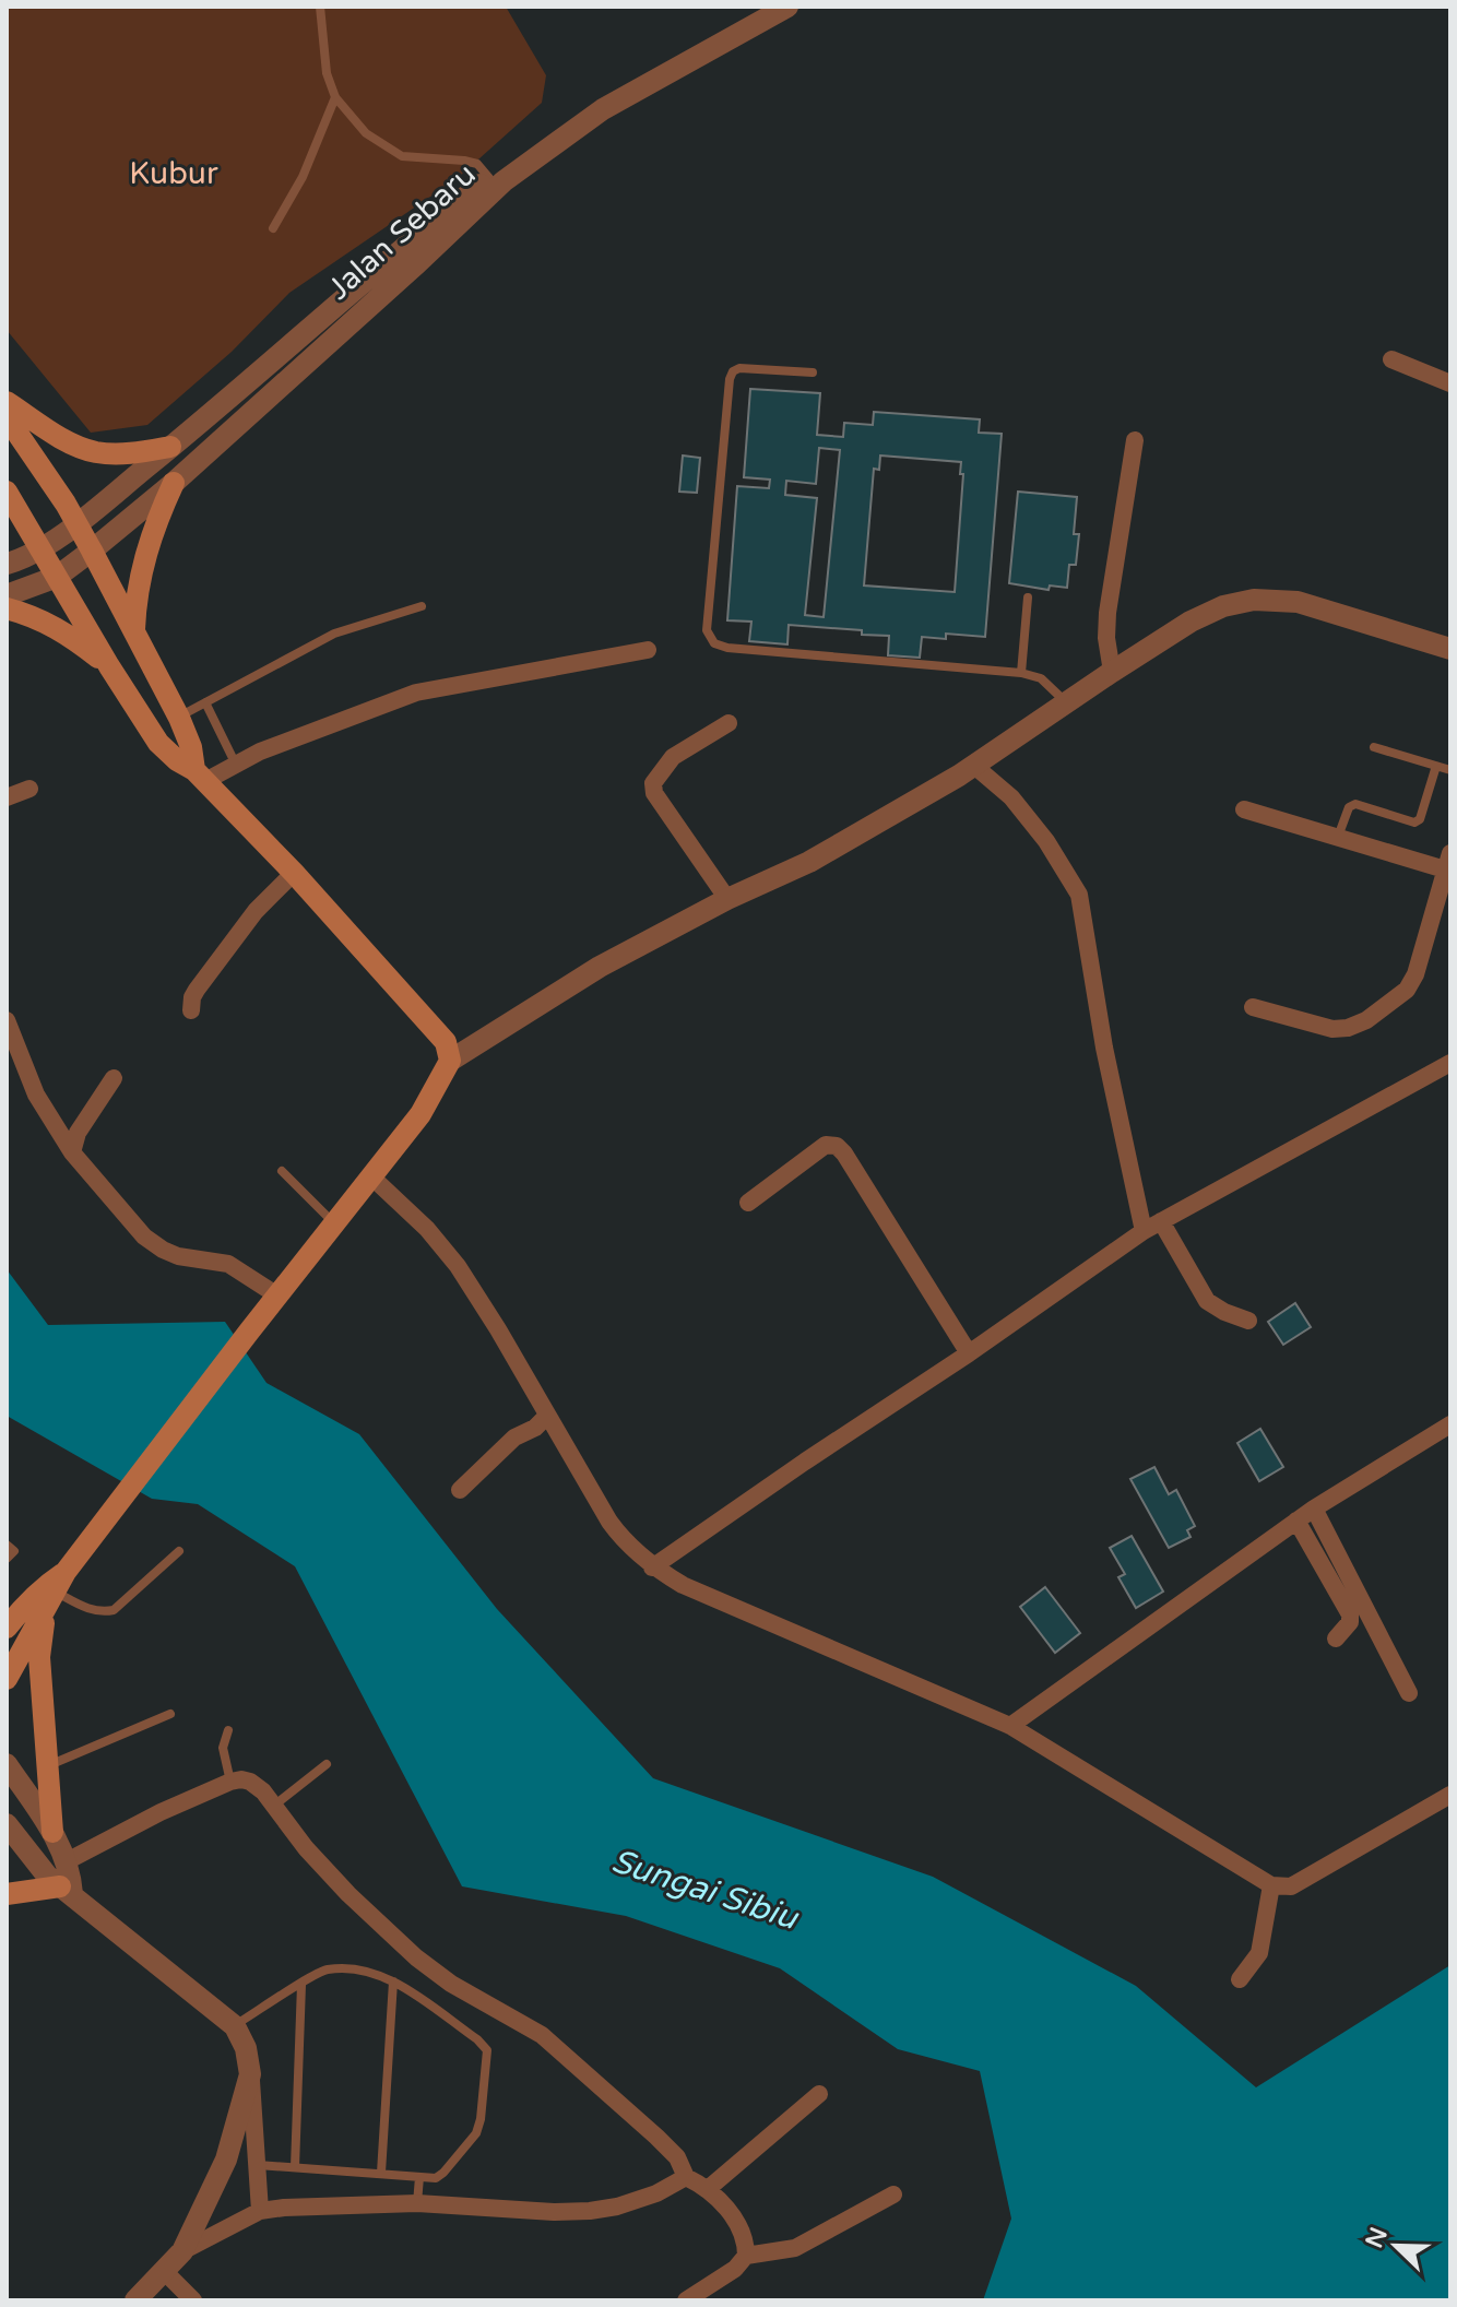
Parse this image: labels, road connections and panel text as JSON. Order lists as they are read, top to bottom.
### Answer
{
  "streets": {
    "street": ["Jalan Sebaru"]
  },
  "water": ["Sungai Sibiu"],
  "parks": ["Kubur"],
  "north": "top left"
}
